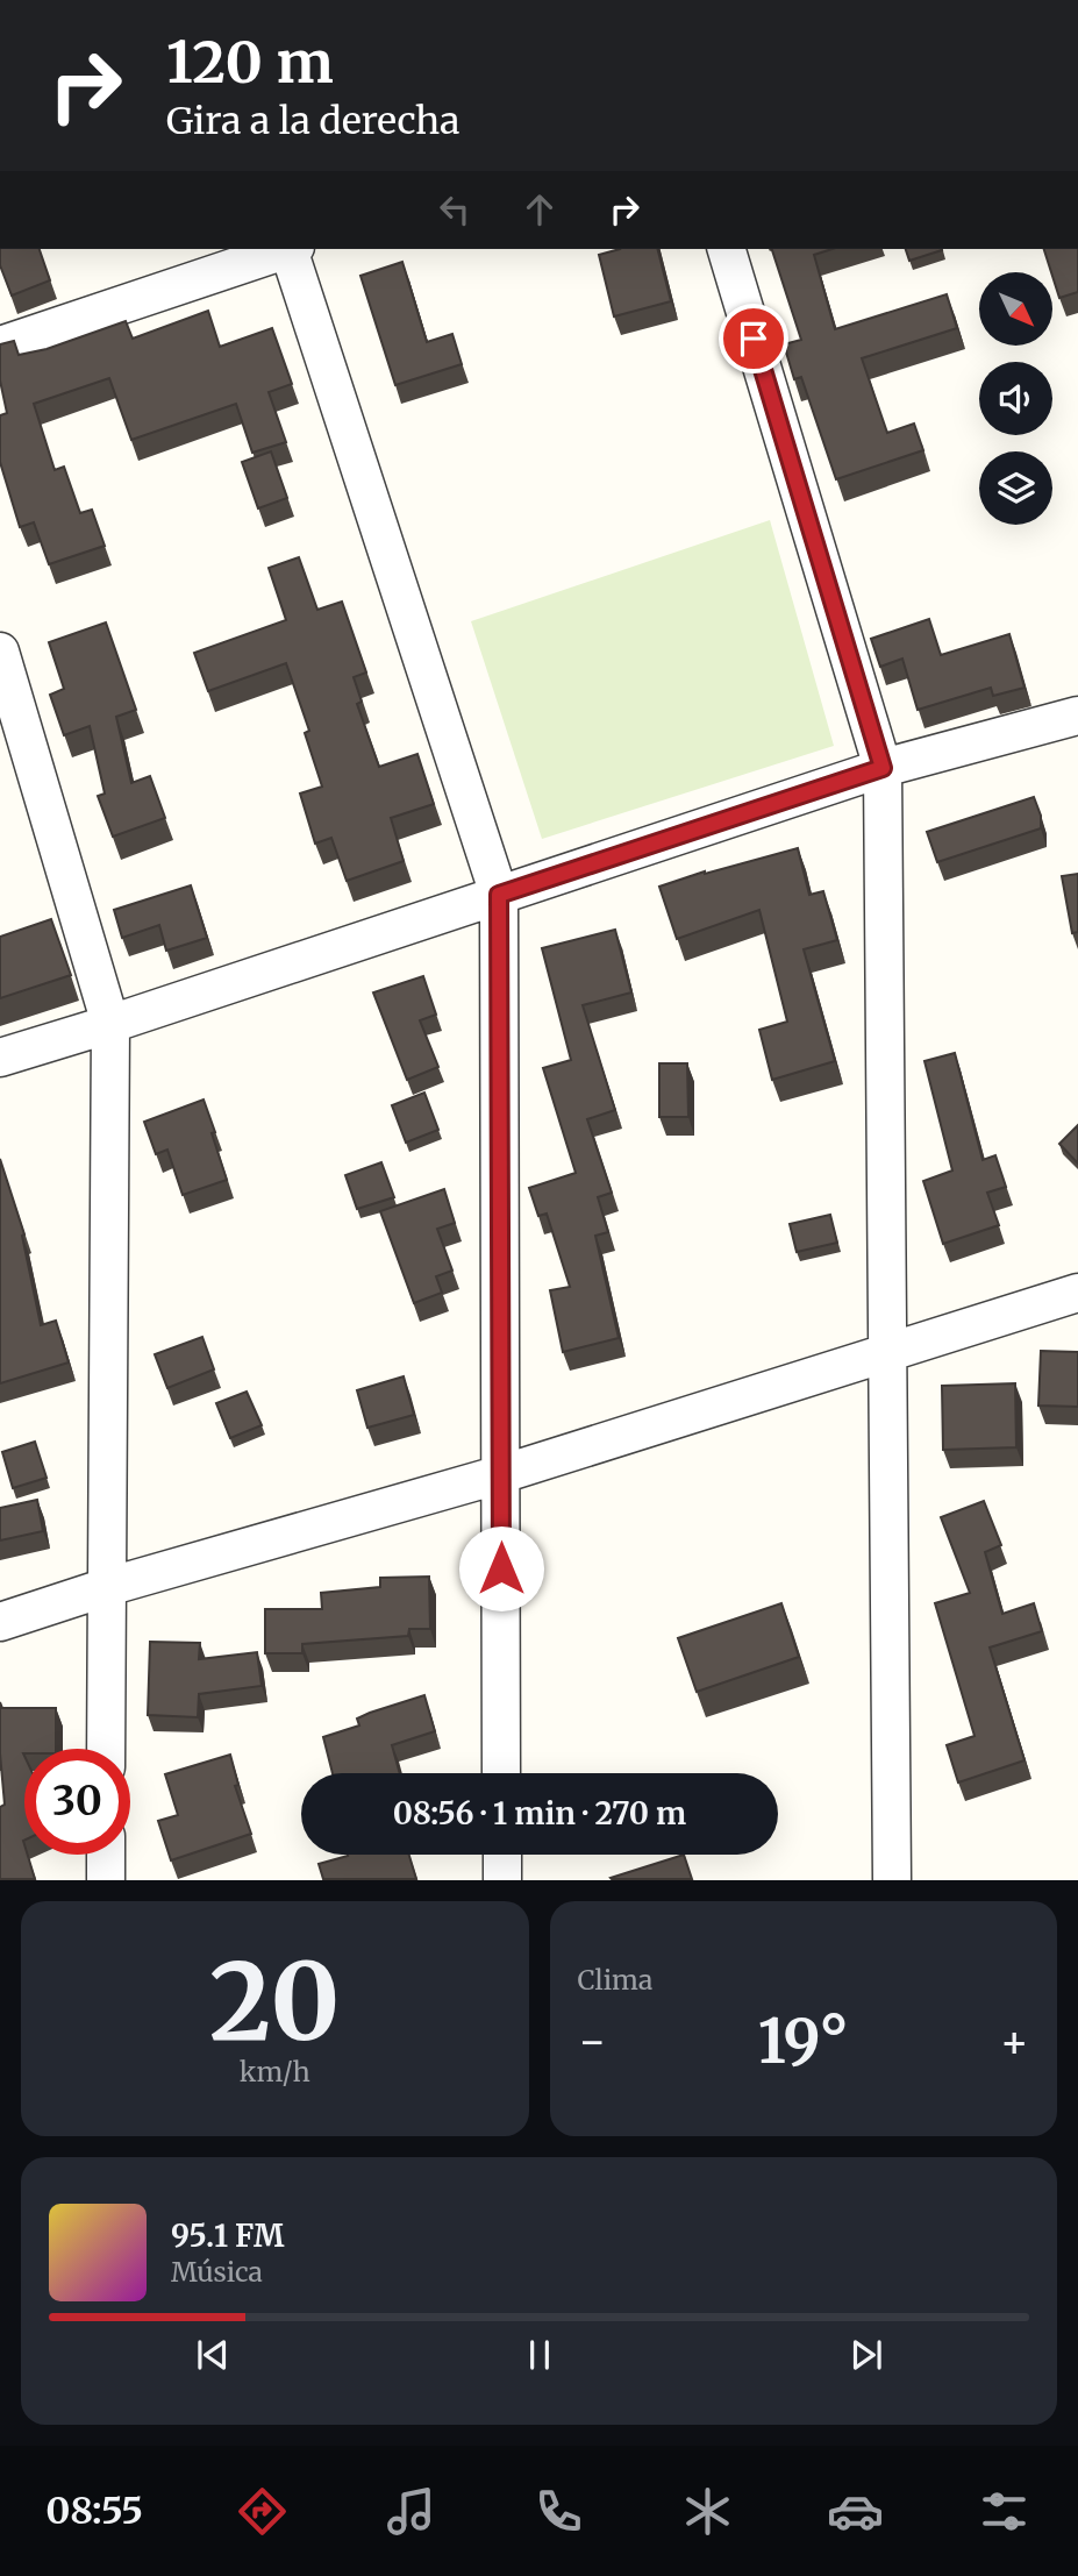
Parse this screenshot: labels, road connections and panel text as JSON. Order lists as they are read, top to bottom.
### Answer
{
  "north": "bottom right",
  "page": {
    "turn": ["120 m", "Gira a la derecha"],
    "limit": "30",
    "trip": "08:56 · 1 min · 270 m",
    "tile": [
      ["20", "km/h"],
      "Clima"
    ],
    "heat": ["−", "19°", "+"],
    "song": ["95.1 FM", "Música"],
    "tabs": "08:55"
  }
}
